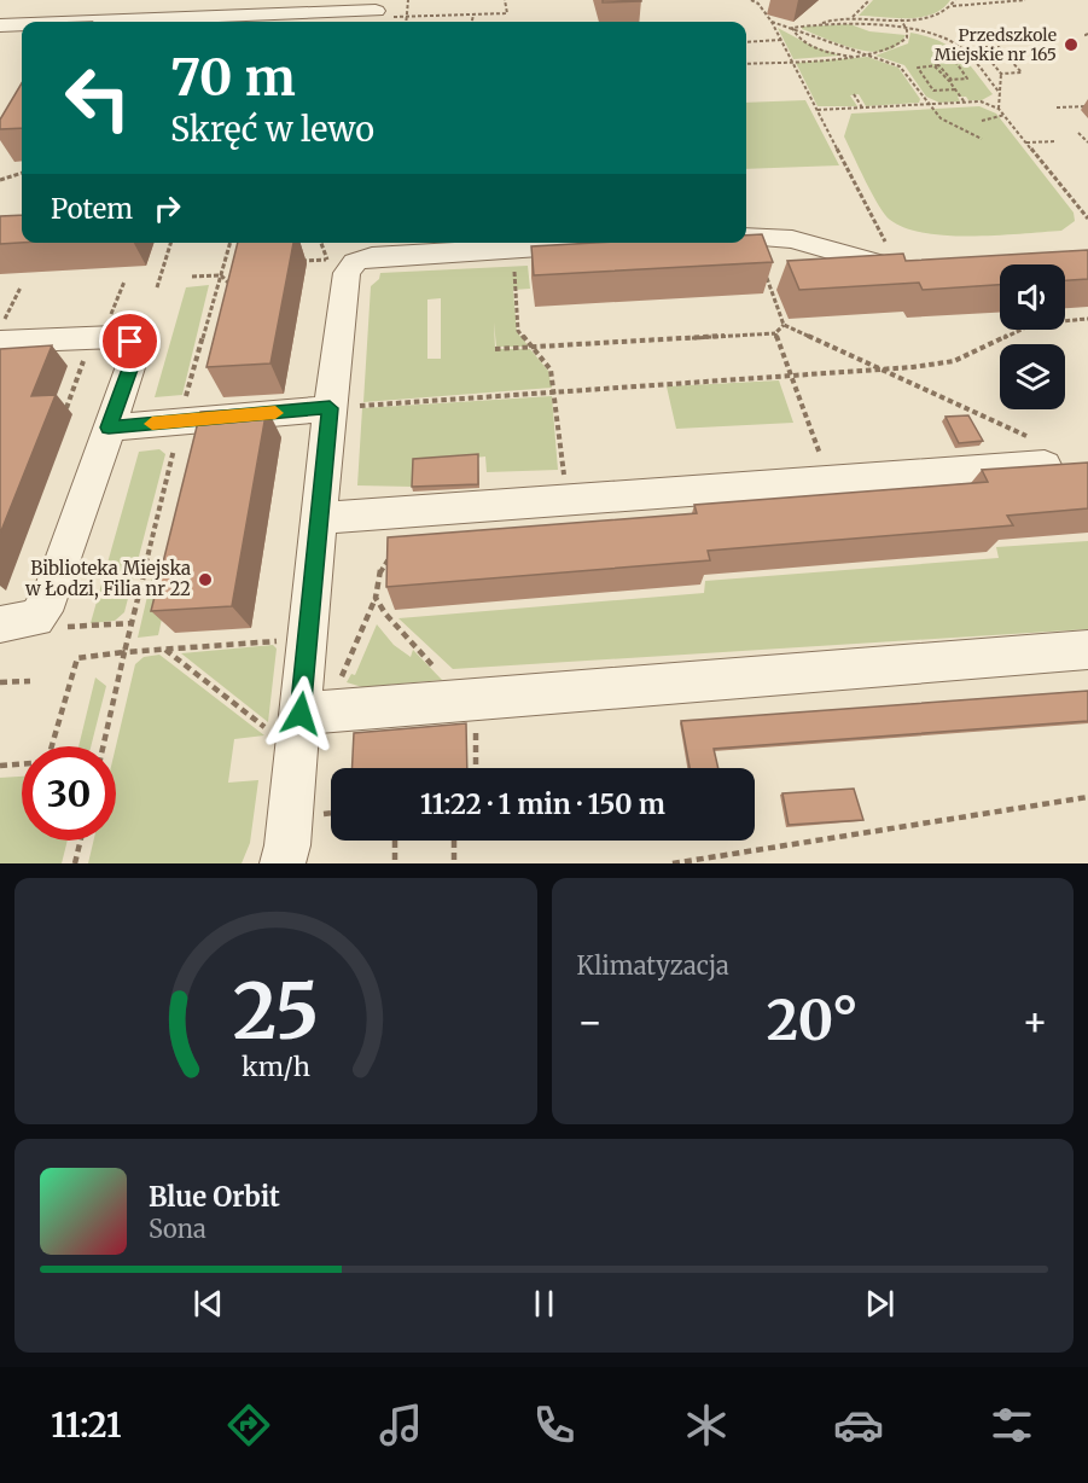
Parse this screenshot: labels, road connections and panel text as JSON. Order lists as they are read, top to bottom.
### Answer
{
  "places": ["Przedszkole Miejskie nr 165", "Biblioteka Miejska w Łodzi, Filia nr 22"],
  "page": {
    "turn": ["70 m", "Skręć w lewo"],
    "then": "Potem",
    "limit": "30",
    "trip": "11:22 · 1 min · 150 m",
    "tile": "Klimatyzacja",
    "heat": ["−", "20°", "+"],
    "song": ["Blue Orbit", "Sona"],
    "tabs": "11:21",
    "gauge": ["25", "km/h"]
  }
}
